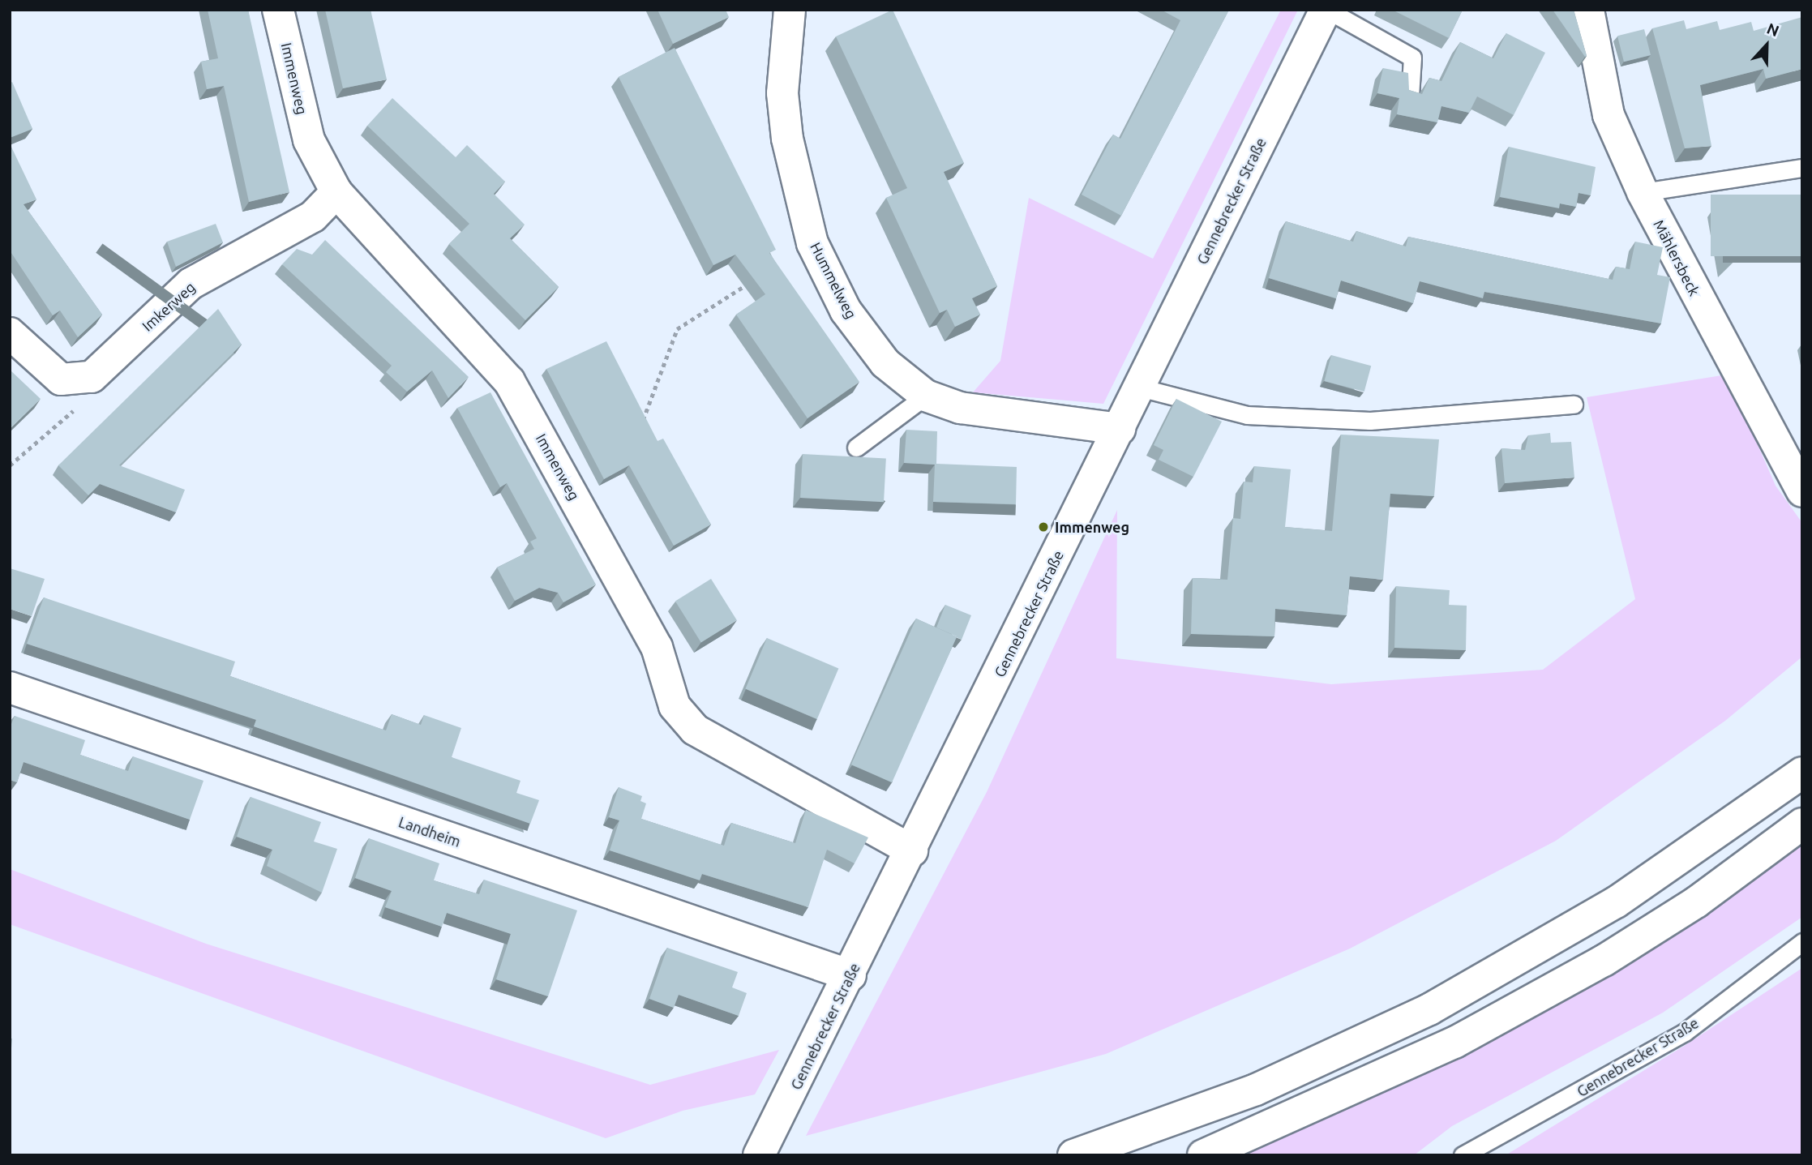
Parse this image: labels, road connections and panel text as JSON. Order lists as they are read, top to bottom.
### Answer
{
  "streets": {
    "main road": [
      "Immenweg",
      "Gennebrecker Straße",
      "Mählersbeck",
      "Hummelweg",
      "Imkerweg",
      "Landheim"
    ]
  },
  "crossings": [
    ["Immenweg", "Gennebrecker Straße"],
    ["Immenweg", "Imkerweg"],
    ["Gennebrecker Straße", "Hummelweg"],
    ["Gennebrecker Straße", "Landheim"]
  ],
  "places": ["Immenweg"],
  "north": "top"
}
